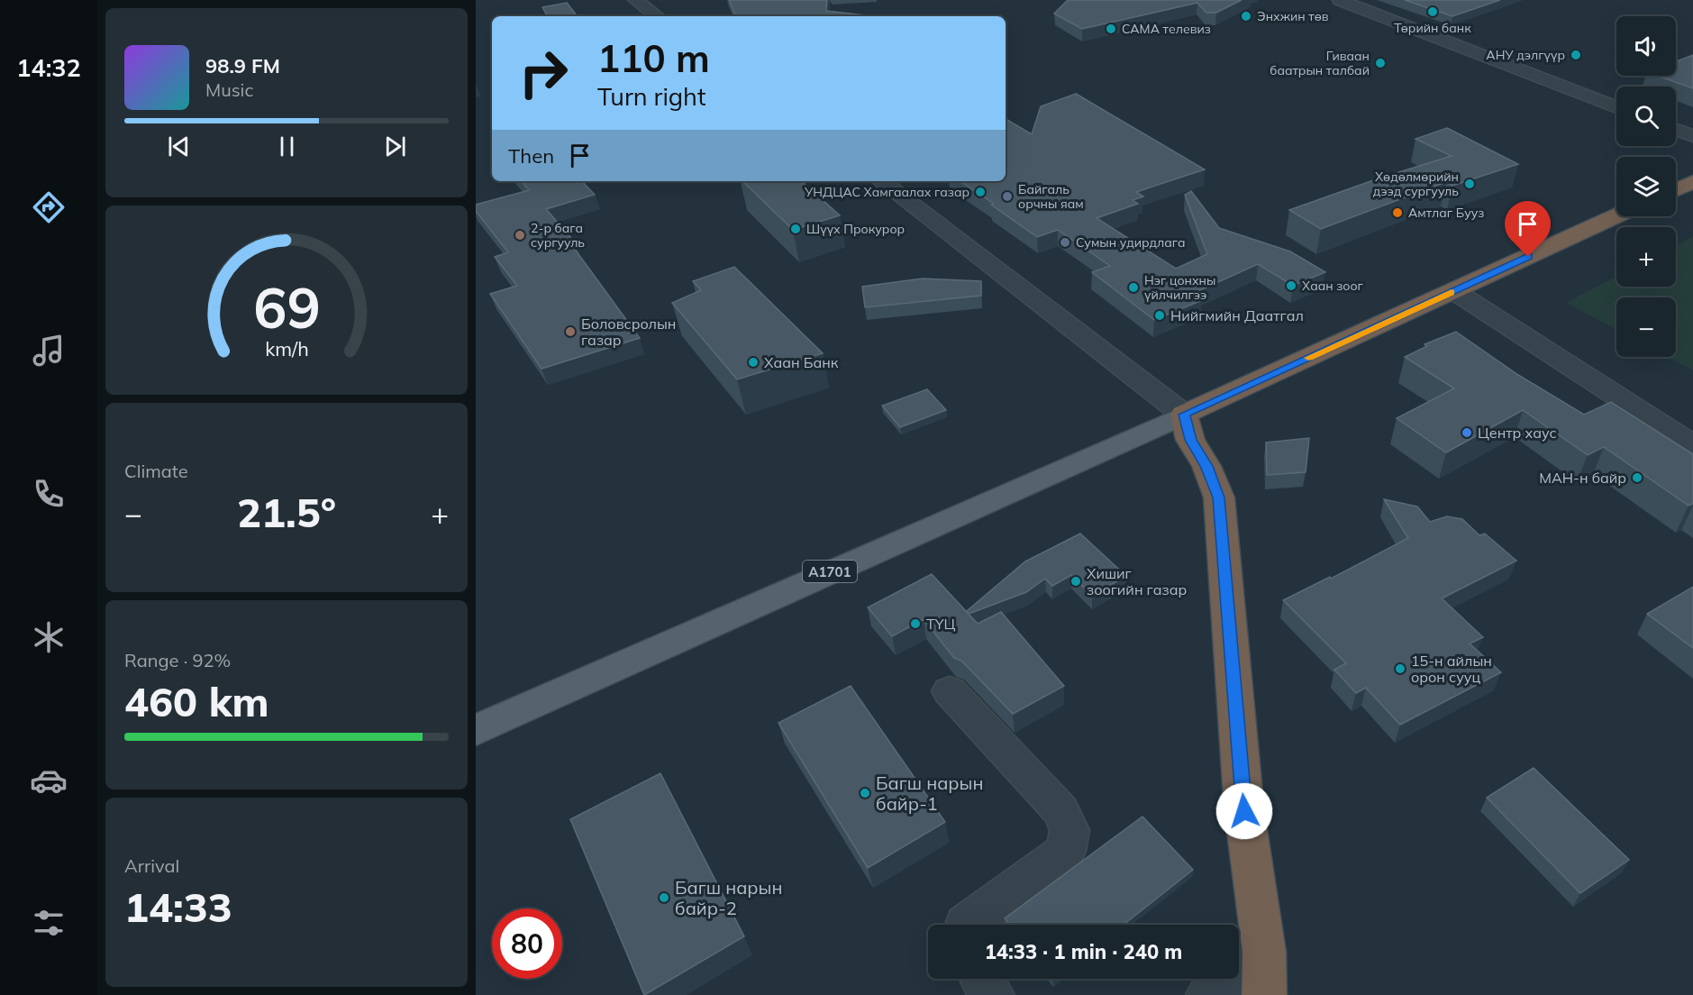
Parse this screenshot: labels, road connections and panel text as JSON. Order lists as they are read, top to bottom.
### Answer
{
  "streets": {
    "main road": ["A1701"]
  },
  "places": [
    "Төрийн банк",
    "Энхжин төв",
    "САМА телевиз",
    "АНУ дэлгүүр",
    "Гиваан баатрын талбай",
    "Хөдөлмөрийн дээд сургууль",
    "УНДЦАС Хамгаалах газар",
    "Байгаль орчны яам",
    "Амтлаг Бууз",
    "Шүүх Прокурор",
    "2-р бага сургууль",
    "Сумын удирдлага",
    "Хаан зоог",
    "Нэг цонхны үйлчилгээ",
    "Нийгмийн Даатгал",
    "Боловсролын газар",
    "Хаан Банк",
    "Центр хаус",
    "МАН-н байр",
    "Хишиг зоогийн газар",
    "ТҮЦ",
    "15-н айлын орон сууц",
    "Багш нарын байр-1",
    "Багш нарын байр-2"
  ],
  "page": {
    "tabs": "14:32",
    "map_buttons": ["+", "−"],
    "turn": ["110 m", "Turn right"],
    "song": ["98.9 FM", "Music"],
    "then": "Then",
    "tile": [
      "Climate",
      ["Range · 92%", "460 km"],
      ["Arrival", "14:33"]
    ],
    "heat": ["−", "21.5°", "+"],
    "limit": "80",
    "trip": "14:33 · 1 min · 240 m",
    "gauge": ["69", "km/h"]
  }
}
